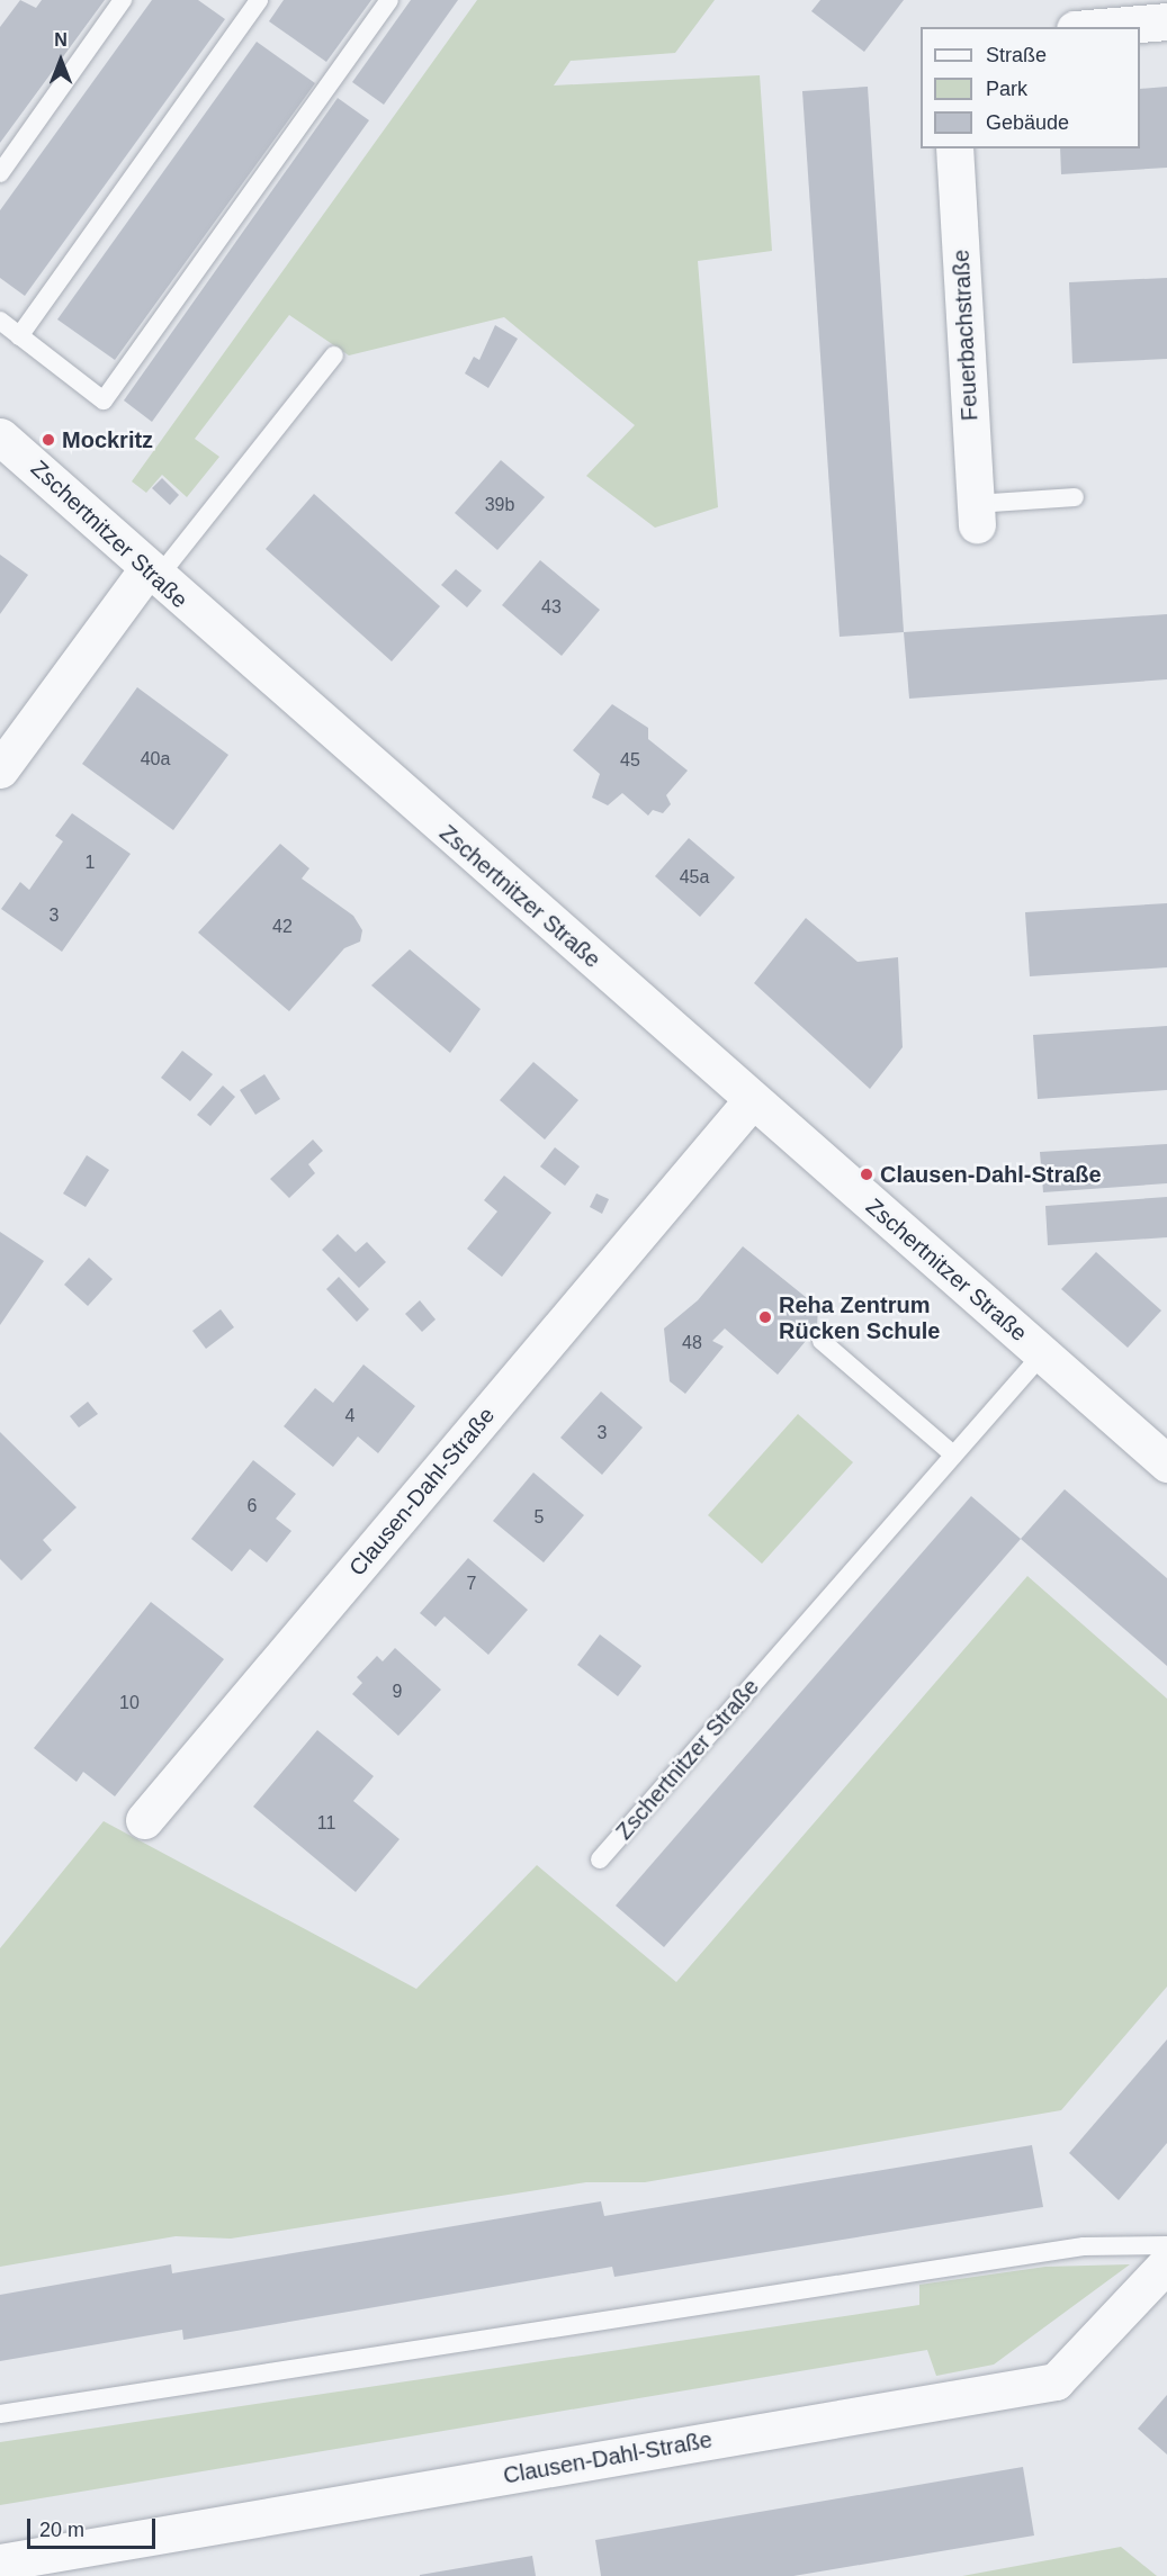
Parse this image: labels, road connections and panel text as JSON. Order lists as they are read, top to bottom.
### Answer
{
  "streets": {
    "street": ["Feuerbachstraße", "Zschertnitzer Straße", "Clausen-Dahl-Straße"]
  },
  "crossings": [
    ["Zschertnitzer Straße", "Clausen-Dahl-Straße"]
  ],
  "places": ["Mockritz", "Clausen-Dahl-Straße", "Reha Zentrum Rücken Schule"],
  "house_numbers": [
    "39b",
    "43",
    "40a",
    "45",
    "1",
    "45a",
    "3",
    "42",
    "48",
    "4",
    "3",
    "6",
    "5",
    "7",
    "9",
    "10",
    "11"
  ],
  "legend": ["Straße", "Park", "Gebäude"],
  "scale_bar": "20 m",
  "north": "top"
}
